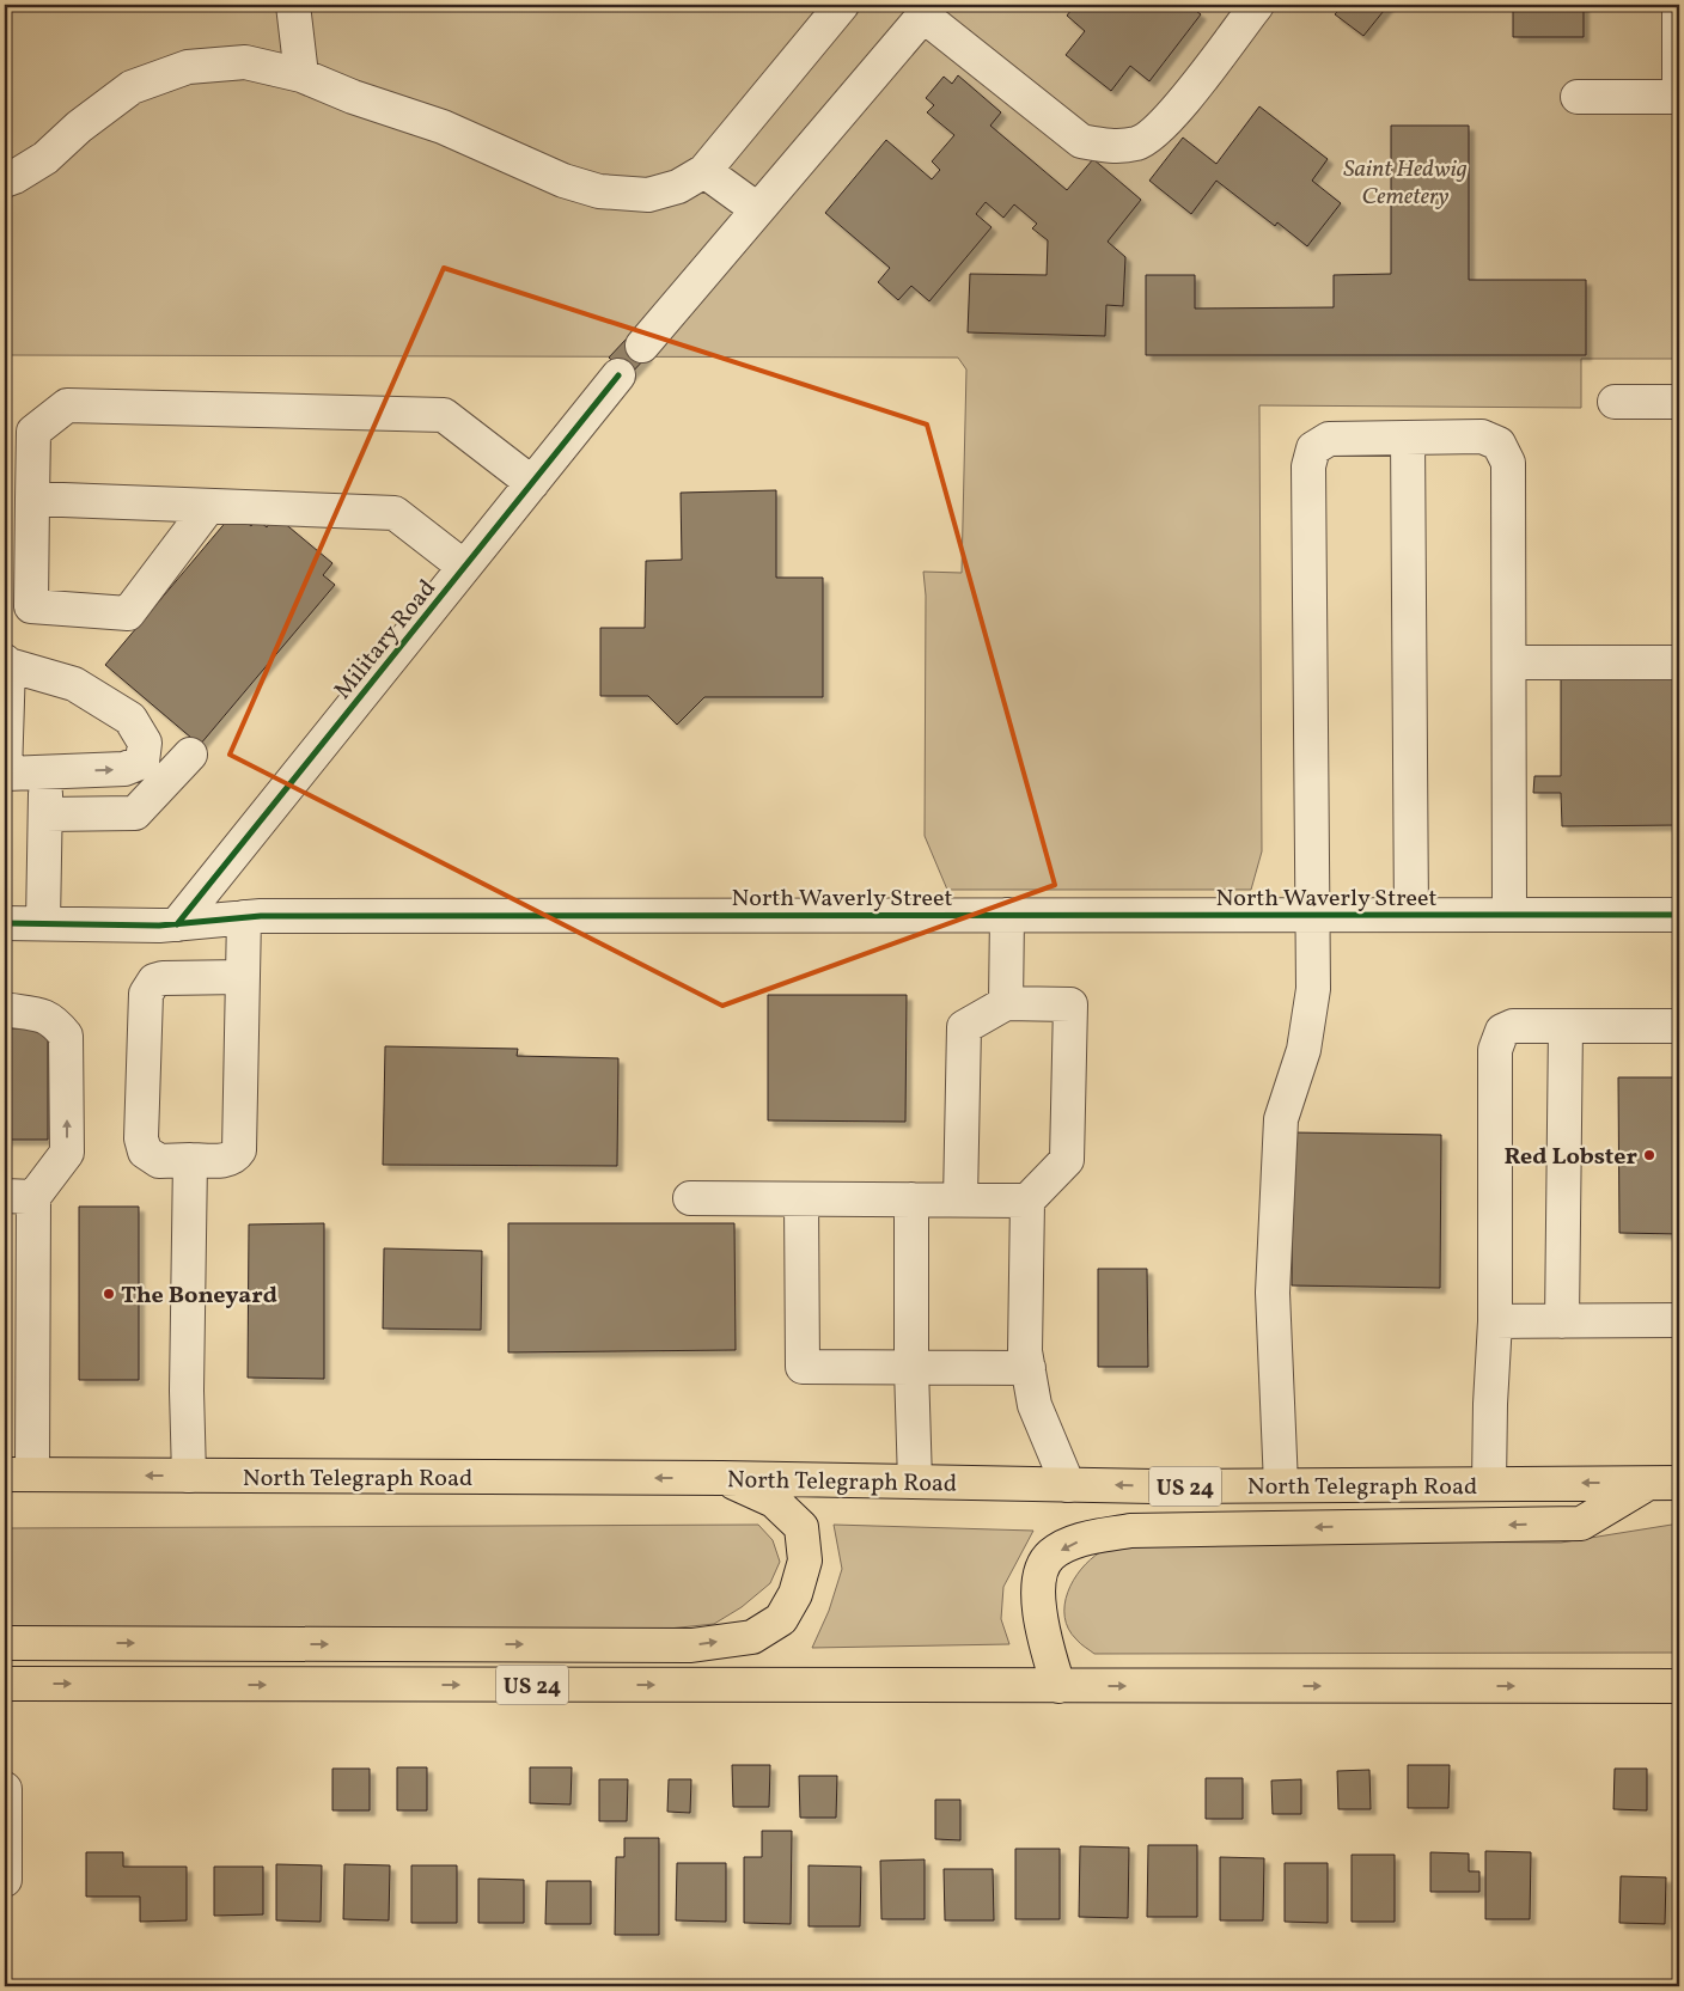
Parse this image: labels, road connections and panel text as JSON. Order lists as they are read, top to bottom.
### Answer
{
  "streets": {
    "main road": ["North Telegraph Road", "US 24"],
    "street": ["Military Road", "North Waverly Street"]
  },
  "crossings": [
    ["Military Road", "North Waverly Street"]
  ],
  "parks": ["Saint Hedwig Cemetery"],
  "places": ["Red Lobster", "The Boneyard"]
}
